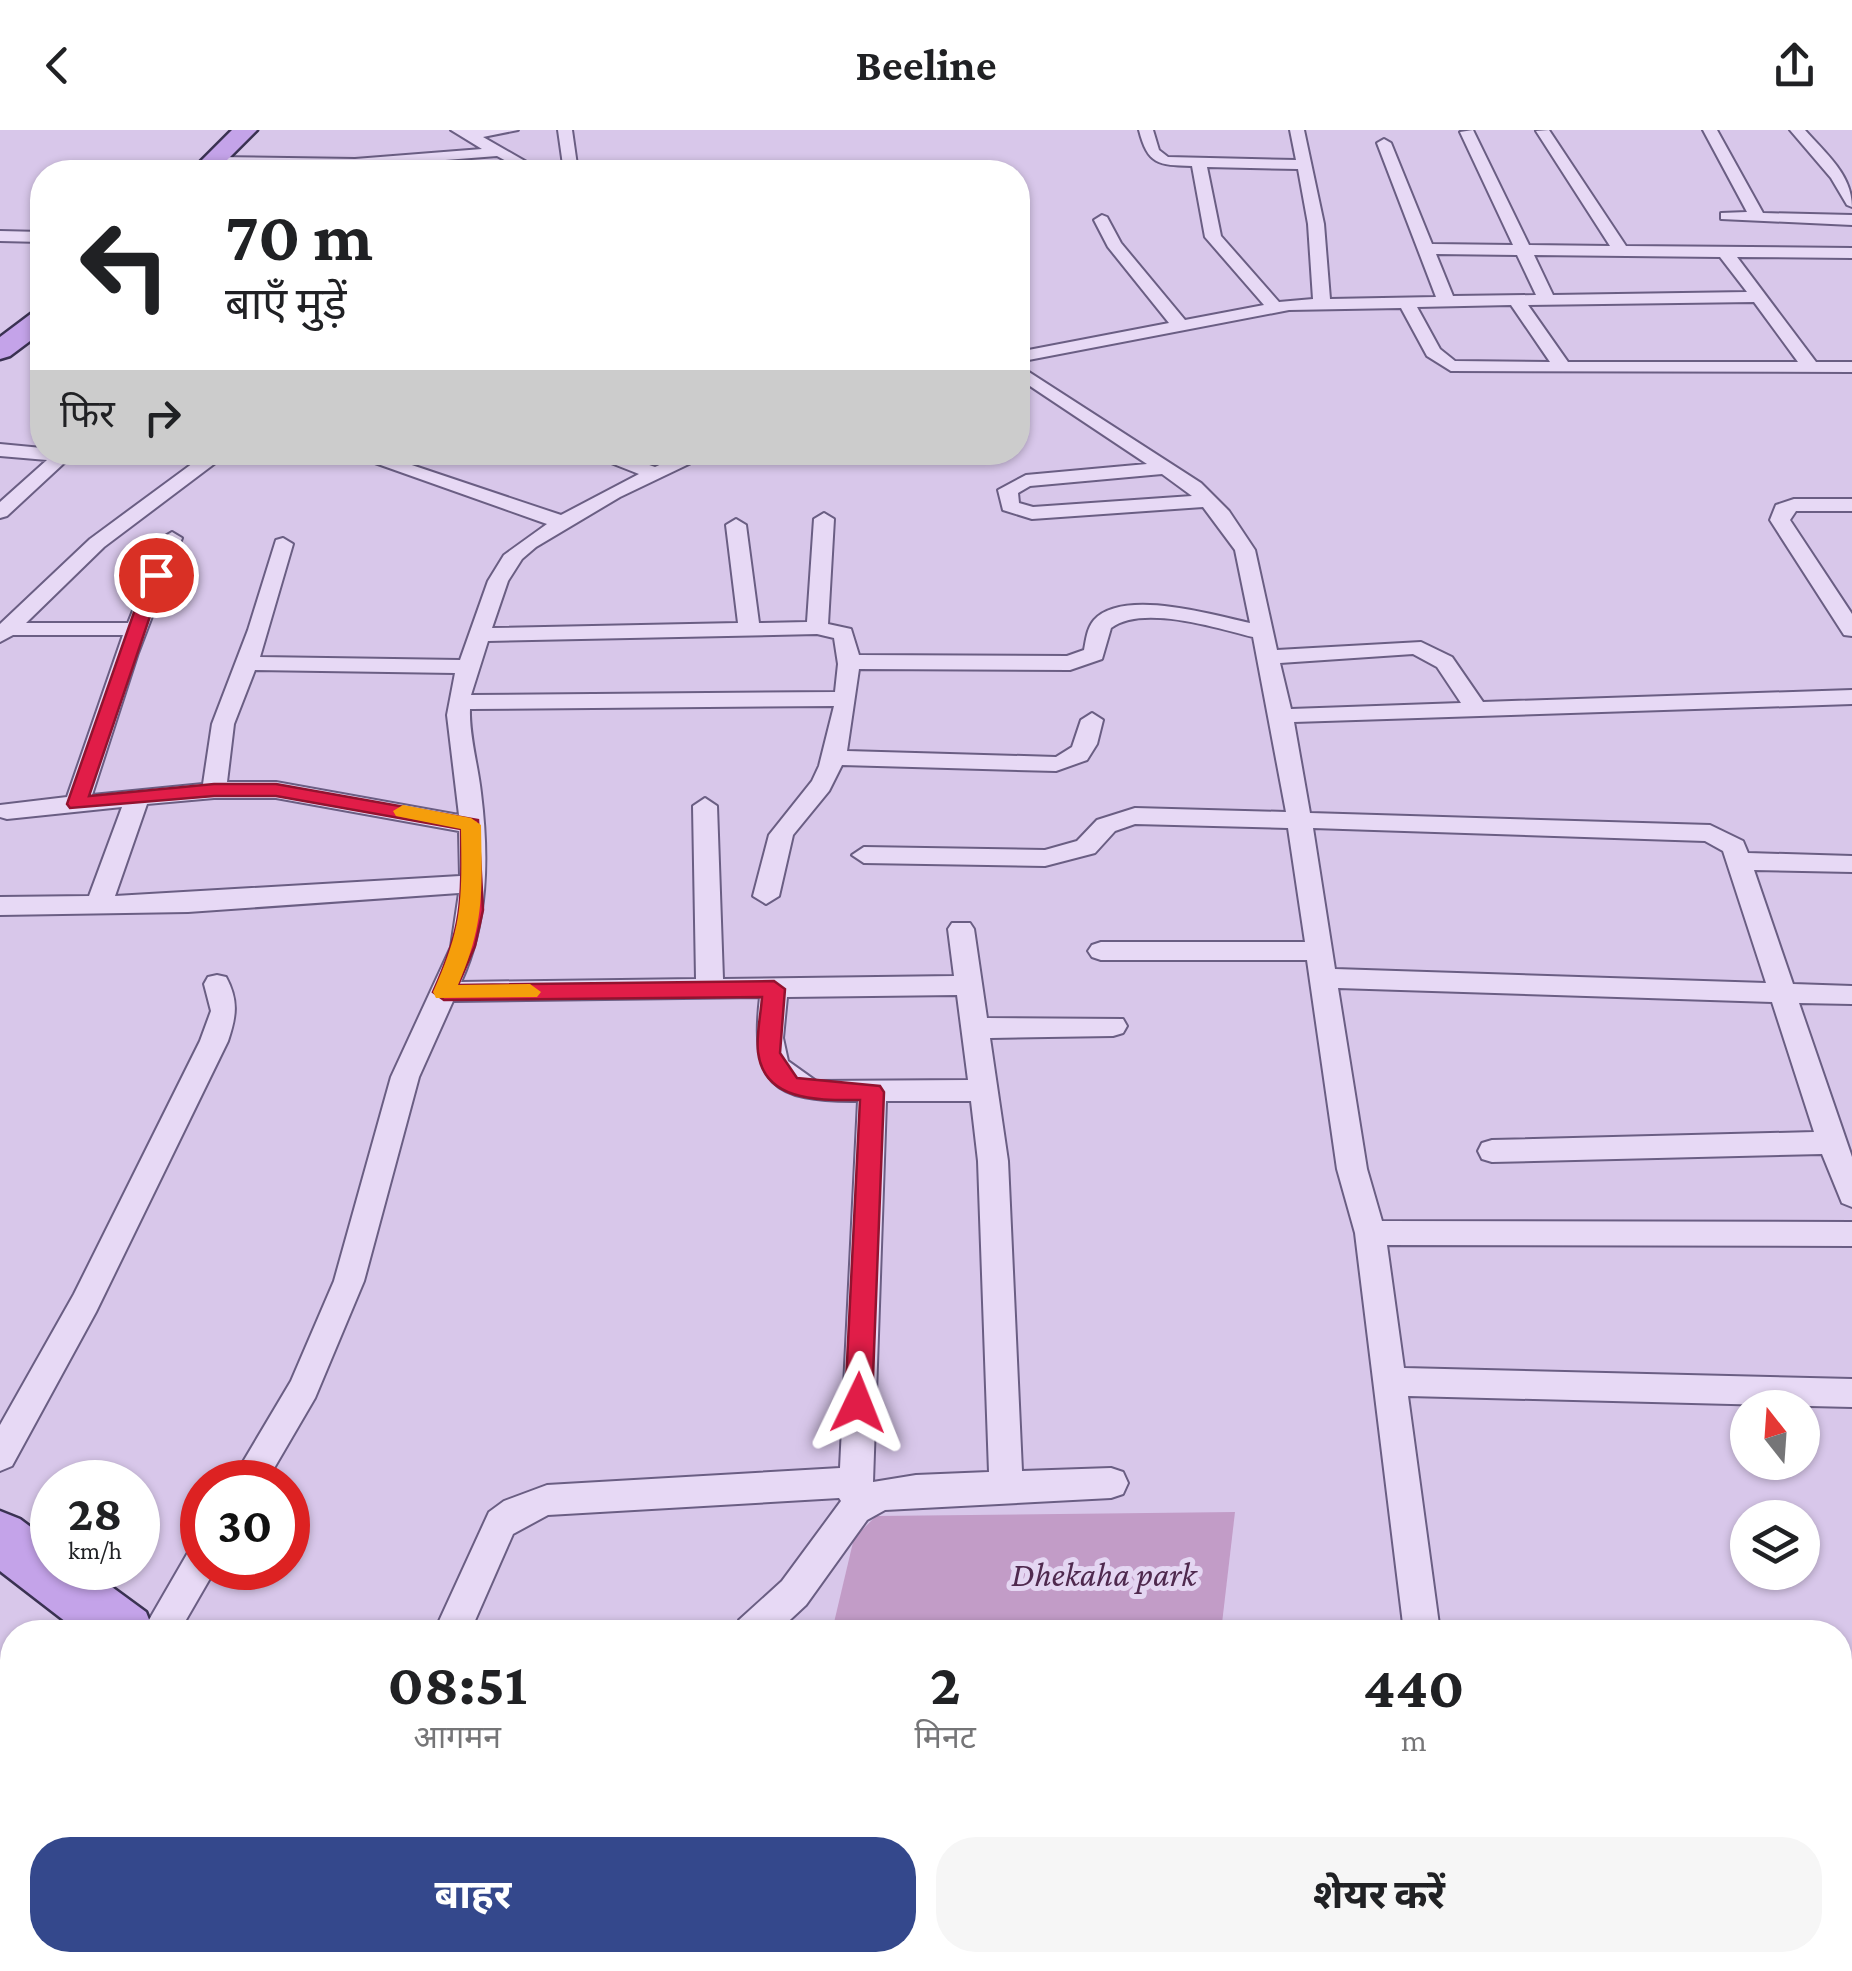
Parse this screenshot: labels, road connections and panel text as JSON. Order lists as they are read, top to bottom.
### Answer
{
  "parks": ["Dhekaha park"],
  "north": "top",
  "page": {
    "header": "Beeline",
    "turn": ["70 m", "बाएँ मुड़ें"],
    "then": "फिर",
    "speed": "28 km/h",
    "limit": "30",
    "eta": [
      "08:51",
      "आगमन",
      "2",
      "मिनट",
      "440",
      "m"
    ],
    "buttons": ["बाहर", "शेयर करें"]
  }
}
